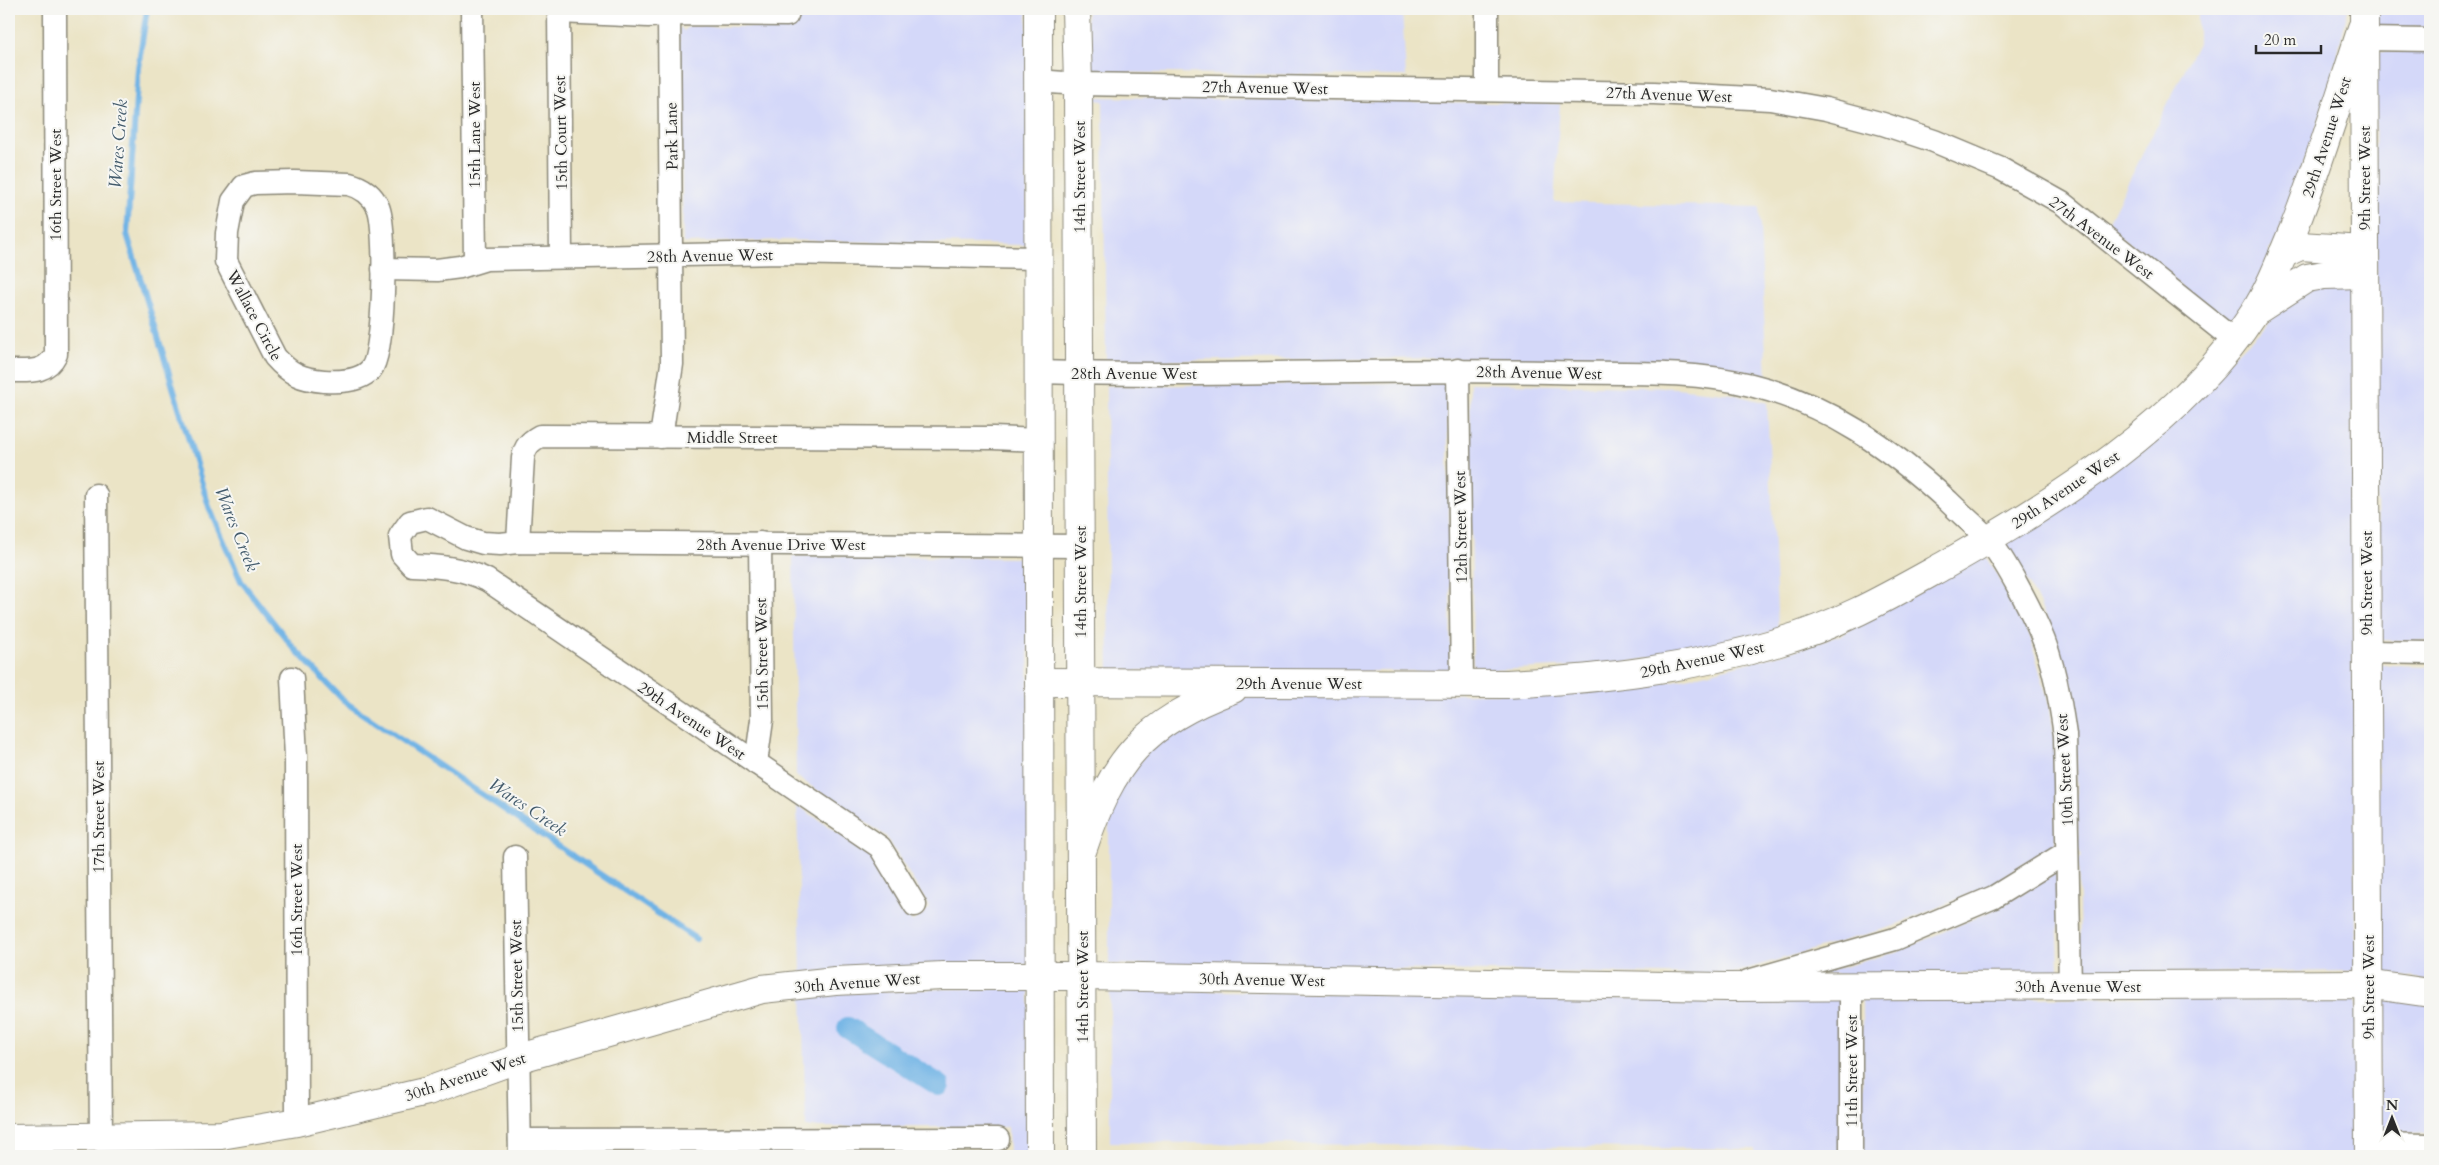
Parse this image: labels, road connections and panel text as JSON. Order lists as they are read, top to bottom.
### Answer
{
  "streets": {
    "street": [
      "27th Avenue West",
      "15th Court West",
      "15th Lane West",
      "Park Lane",
      "29th Avenue West",
      "14th Street West",
      "9th Street West",
      "16th Street West",
      "28th Avenue West",
      "Wallace Circle",
      "Middle Street",
      "12th Street West",
      "28th Avenue Drive West",
      "15th Street West",
      "10th Street West",
      "17th Street West",
      "30th Avenue West",
      "11th Street West"
    ]
  },
  "crossings": [
    ["27th Avenue West", "29th Avenue West"],
    ["27th Avenue West", "14th Street West"],
    ["15th Court West", "28th Avenue West"],
    ["15th Lane West", "28th Avenue West"],
    ["Park Lane", "28th Avenue West"],
    ["Park Lane", "Middle Street"],
    ["29th Avenue West", "14th Street West"],
    ["29th Avenue West", "9th Street West"],
    ["29th Avenue West", "28th Avenue West"],
    ["29th Avenue West", "12th Street West"],
    ["29th Avenue West", "15th Street West"],
    ["29th Avenue West", "10th Street West"],
    ["14th Street West", "28th Avenue West"],
    ["14th Street West", "28th Avenue Drive West"],
    ["14th Street West", "30th Avenue West"],
    ["9th Street West", "30th Avenue West"],
    ["16th Street West", "30th Avenue West"],
    ["28th Avenue West", "Wallace Circle"],
    ["28th Avenue West", "12th Street West"],
    ["28th Avenue West", "10th Street West"],
    ["Middle Street", "28th Avenue Drive West"],
    ["28th Avenue Drive West", "15th Street West"],
    ["15th Street West", "30th Avenue West"],
    ["10th Street West", "30th Avenue West"],
    ["17th Street West", "30th Avenue West"],
    ["30th Avenue West", "11th Street West"]
  ],
  "water": ["Wares Creek"],
  "scale_bar": "20 m",
  "north": "top"
}
